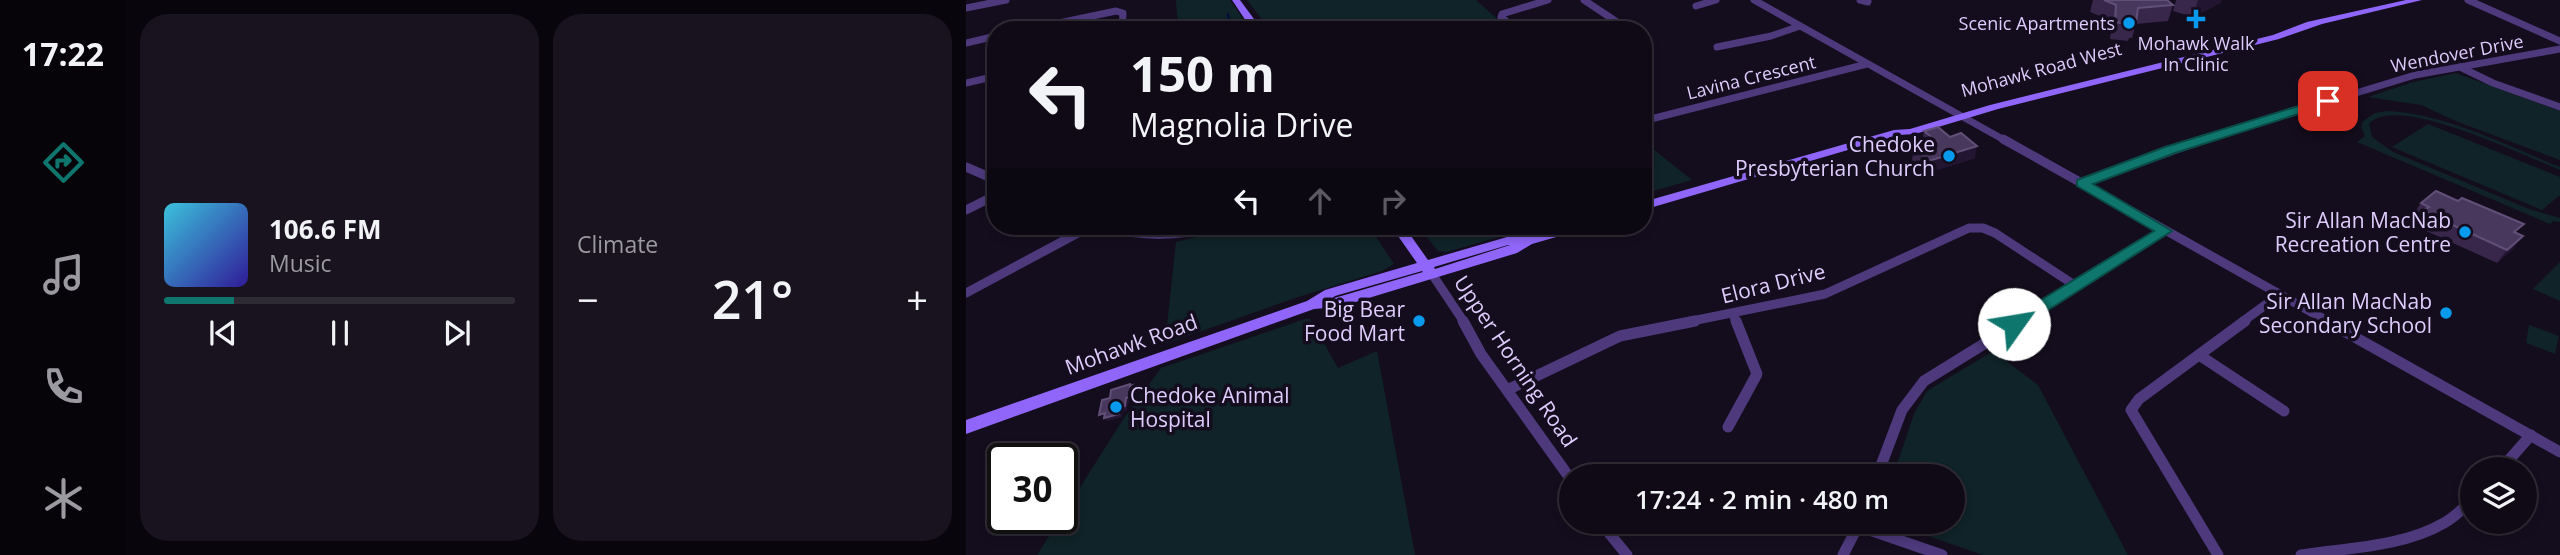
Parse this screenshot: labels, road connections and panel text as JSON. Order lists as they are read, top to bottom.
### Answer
{
  "streets": {
    "main road": ["Mohawk Road West", "Mohawk Road"],
    "street": [
      "Wendover Drive",
      "Lavina Crescent",
      "Elora Drive",
      "Upper Horning Road"
    ]
  },
  "crossings": [
    ["Elora Drive", "Upper Horning Road"],
    ["Mohawk Road", "Upper Horning Road"]
  ],
  "places": {
    "health": ["Mohawk Walk In Clinic"],
    "other": [
      "Scenic Apartments",
      "Chedoke Presbyterian Church",
      "Sir Allan MacNab Recreation Centre",
      "Sir Allan MacNab Secondary School",
      "Big Bear Food Mart",
      "Chedoke Animal Hospital"
    ]
  },
  "page": {
    "tabs": "17:22",
    "tile": "Climate",
    "turn": ["150 m", "Magnolia Drive"],
    "song": ["106.6 FM", "Music"],
    "heat": ["−", "21°", "+"],
    "limit": "30",
    "trip": "17:24 · 2 min · 480 m"
  }
}
